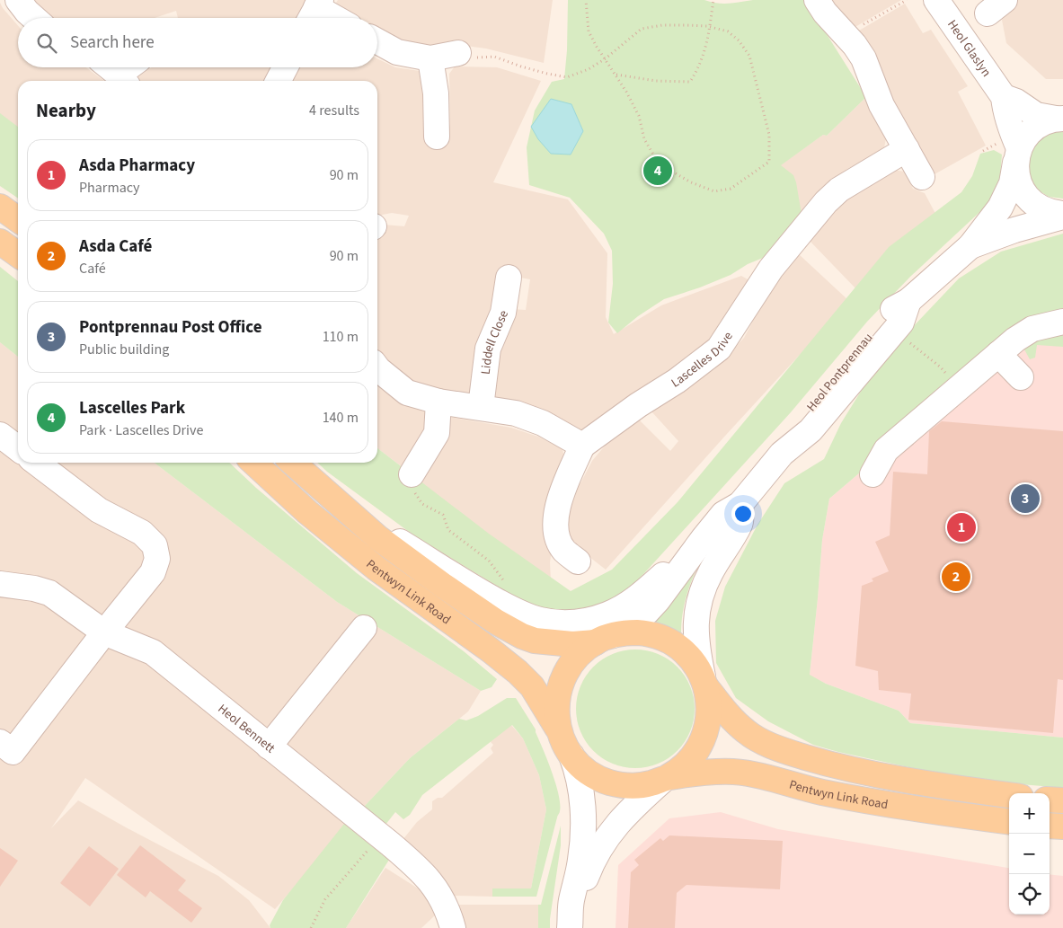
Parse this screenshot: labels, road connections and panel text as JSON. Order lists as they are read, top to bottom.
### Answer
{
  "streets": {
    "main road": ["Pentwyn Link Road"],
    "street": [
      "Heol Glaslyn",
      "Liddell Close",
      "Lascelles Drive",
      "Heol Pontprennau",
      "Heol Bennett"
    ]
  },
  "crossings": [
    ["Heol Glaslyn", "Heol Pontprennau"],
    ["Heol Pontprennau", "Pentwyn Link Road"]
  ],
  "page": {
    "search": "Search here",
    "heading": ["Nearby", "4 results"],
    "list": [
      {
        "mark": "1",
        "name": "Asda Pharmacy",
        "note": "Pharmacy",
        "value": "90 m"
      },
      {
        "mark": "2",
        "name": "Asda Café",
        "note": "Café",
        "value": "90 m"
      },
      {
        "mark": "3",
        "name": "Pontprennau Post Office",
        "note": "Public building",
        "value": "110 m"
      },
      {
        "mark": "4",
        "name": "Lascelles Park",
        "note": "Park · Lascelles Drive",
        "value": "140 m"
      }
    ],
    "pins": [
      "4",
      "3",
      "1",
      "2"
    ],
    "map_buttons": ["+", "−"]
  }
}
